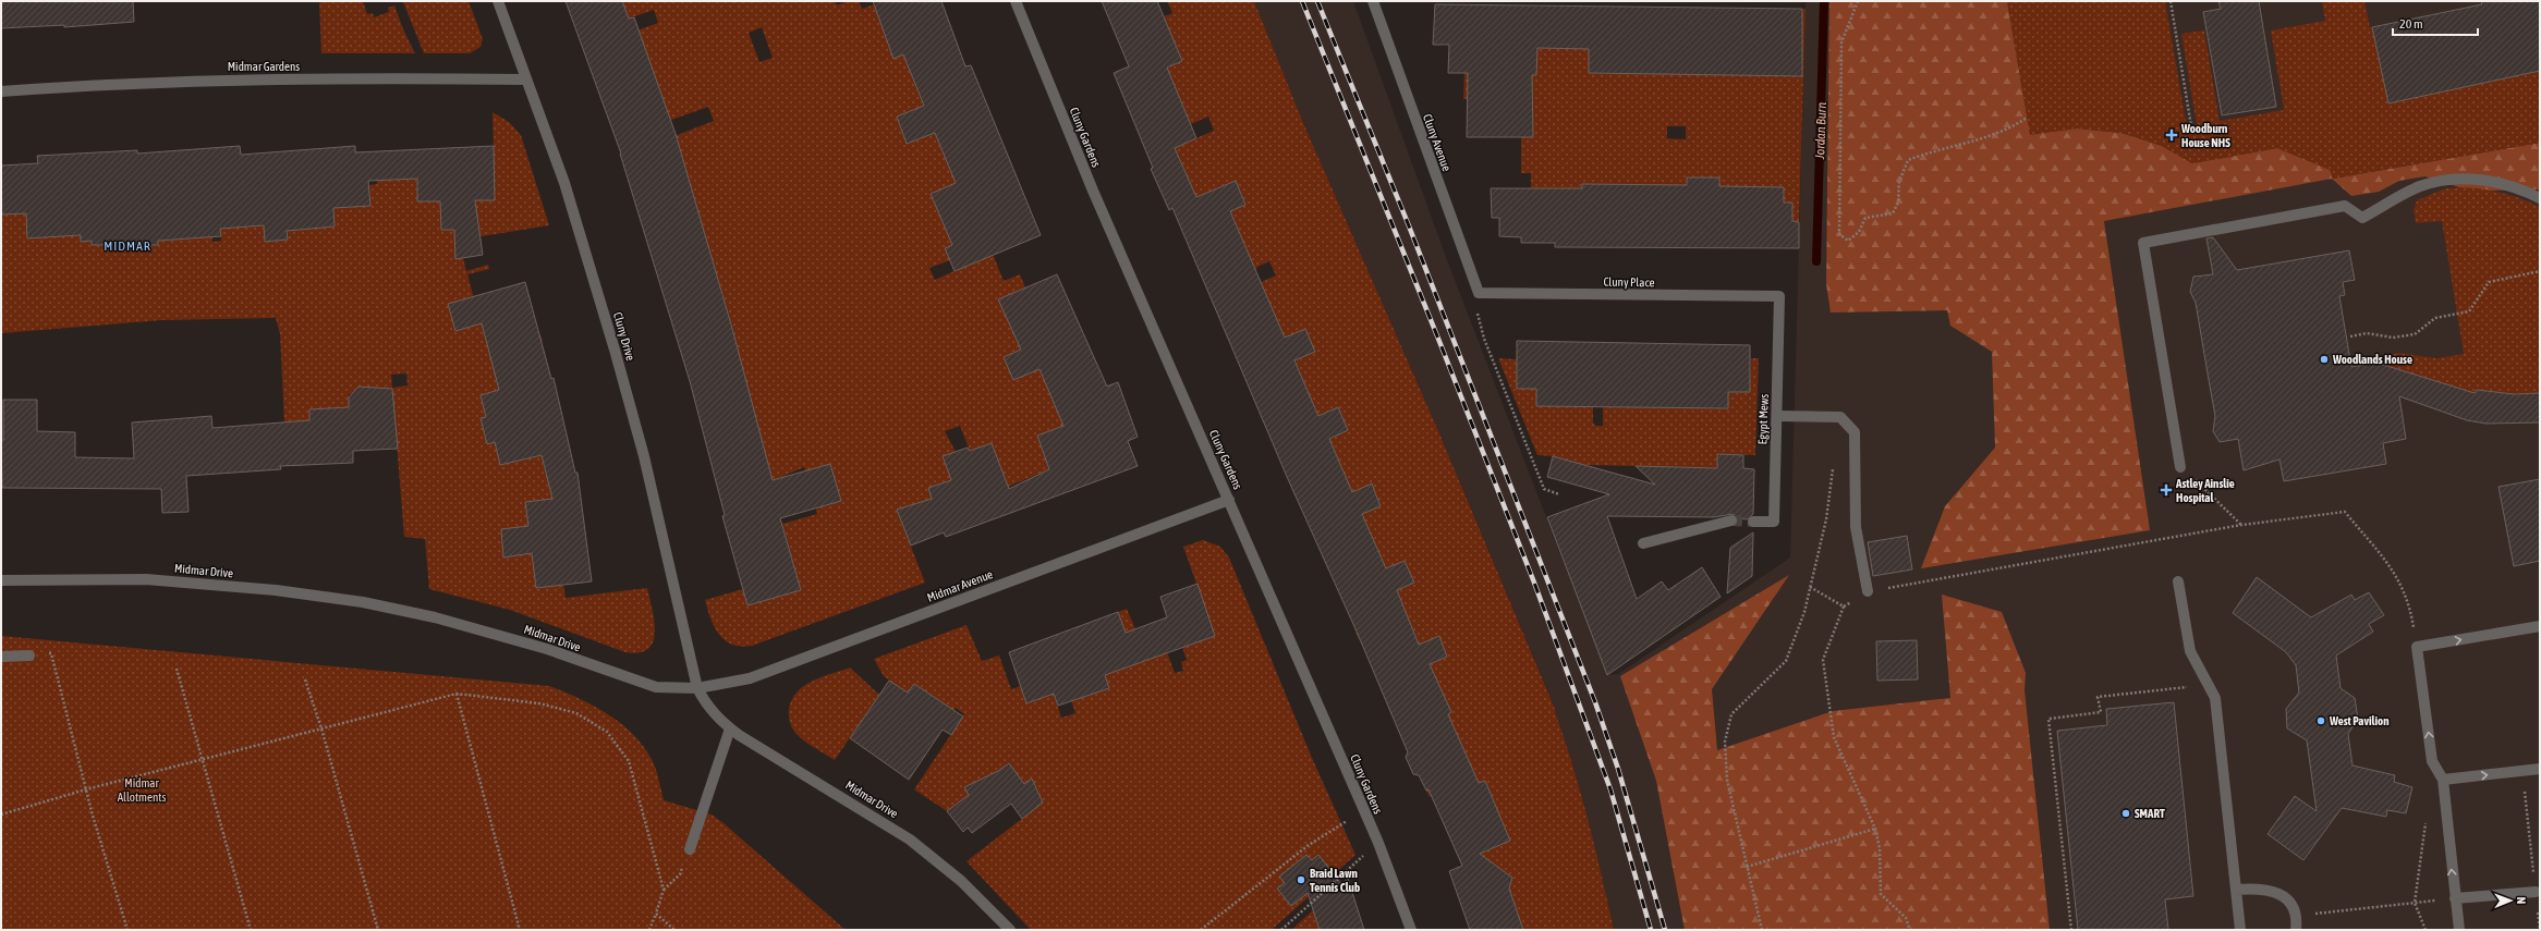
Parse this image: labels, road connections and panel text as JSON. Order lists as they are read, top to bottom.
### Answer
{
  "streets": {
    "street": [
      "Midmar Gardens",
      "Cluny Gardens",
      "Cluny Avenue",
      "Cluny Place",
      "Cluny Drive",
      "Egypt Mews",
      "Midmar Drive",
      "Midmar Avenue"
    ]
  },
  "crossings": [
    ["Midmar Gardens", "Cluny Drive"],
    ["Cluny Gardens", "Midmar Avenue"],
    ["Cluny Avenue", "Cluny Place"],
    ["Cluny Place", "Egypt Mews"],
    ["Cluny Drive", "Midmar Drive"],
    ["Cluny Drive", "Midmar Avenue"],
    ["Midmar Drive", "Midmar Avenue"]
  ],
  "districts": ["MIDMAR"],
  "water": ["Jordan Burn"],
  "parks": ["Midmar Allotments"],
  "places": {
    "health": ["Woodburn House NHS", "Astley Ainslie Hospital"],
    "other": [
      "Woodlands House",
      "West Pavilion",
      "SMART",
      "Braid Lawn Tennis Club"
    ]
  },
  "scale_bar": "20 m",
  "north": "right"
}
